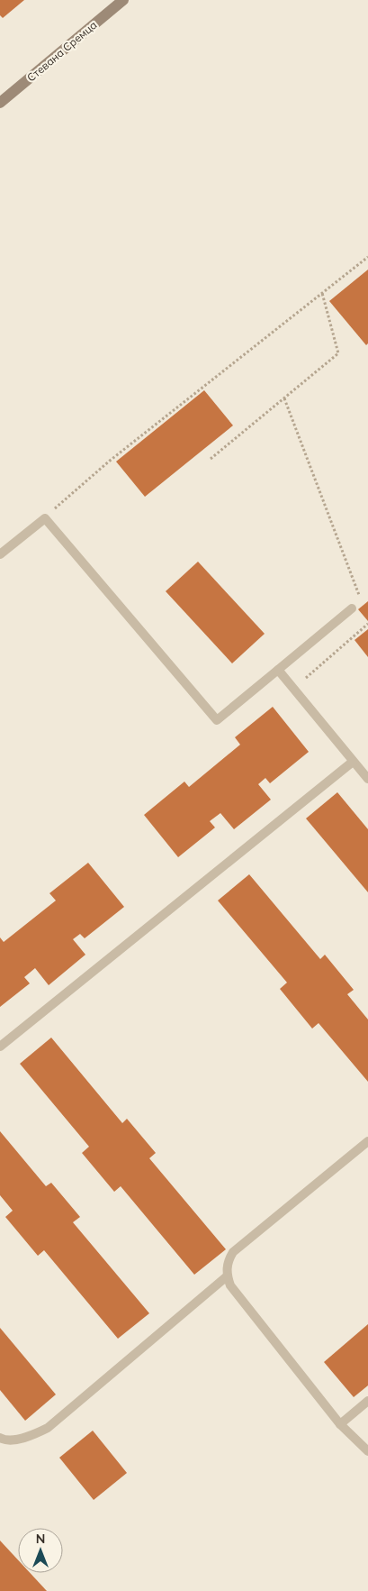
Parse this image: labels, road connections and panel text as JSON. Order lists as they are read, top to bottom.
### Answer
{
  "streets": {
    "main road": ["Стевана Сремца"]
  },
  "north": "top"
}
